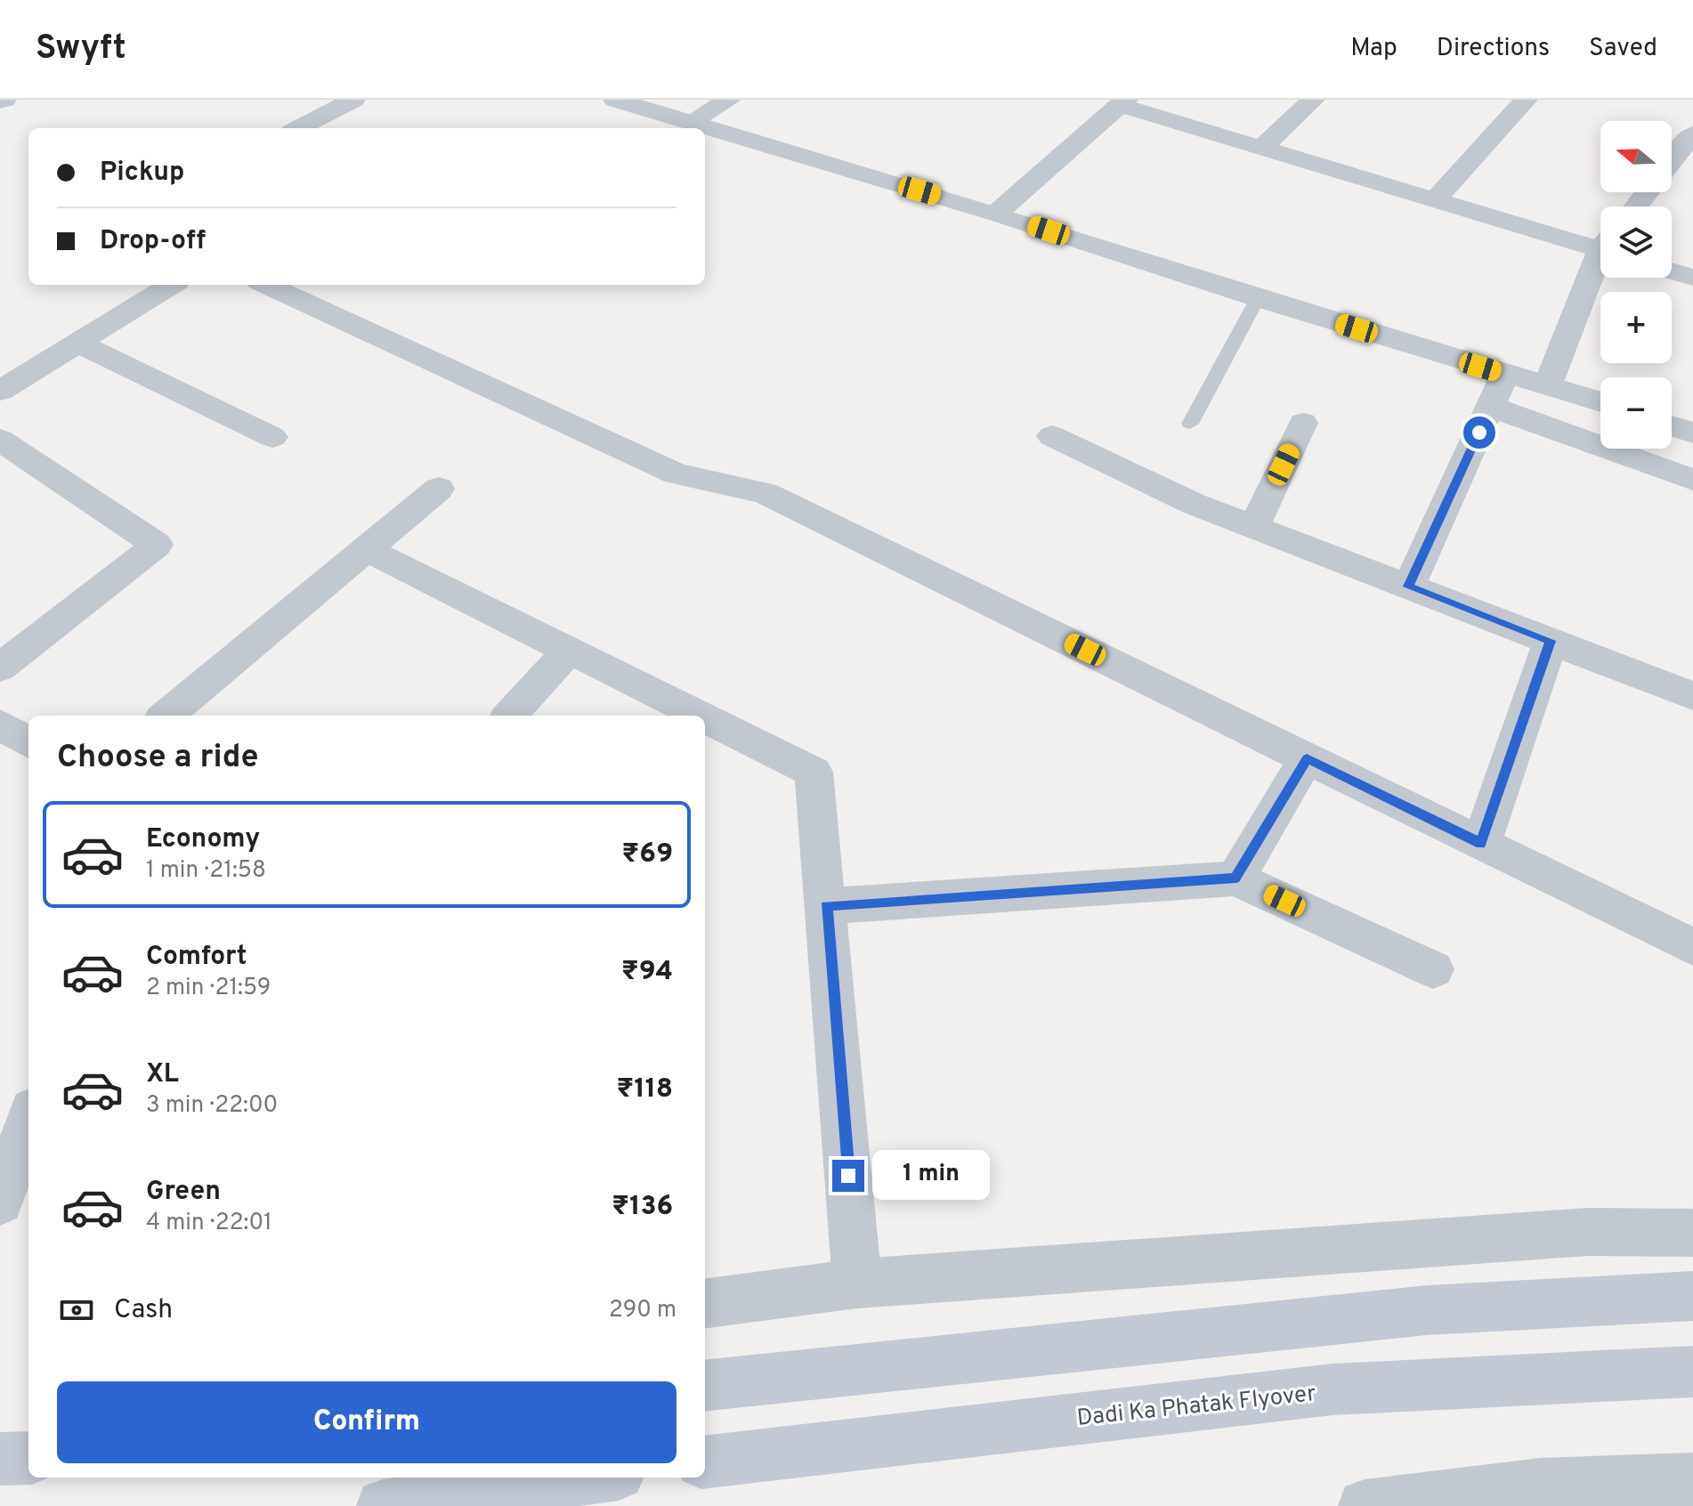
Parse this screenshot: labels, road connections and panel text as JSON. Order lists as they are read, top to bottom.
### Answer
{
  "streets": {
    "main road": ["Dadi Ka Phatak Flyover"]
  },
  "north": "left",
  "page": {
    "header": "Swyft",
    "nav": ["Map", "Directions", "Saved"],
    "map_buttons": ["+", "−"],
    "banner": ["Pickup", "Drop-off"],
    "heading": "Choose a ride",
    "list": [
      {
        "name": "Economy",
        "note": "1 min · 21:58",
        "value": "₹69"
      },
      {
        "name": "Comfort",
        "note": "2 min · 21:59",
        "value": "₹94"
      },
      {
        "name": "XL",
        "note": "3 min · 22:00",
        "value": "₹118"
      },
      {
        "name": "Green",
        "note": "4 min · 22:01",
        "value": "₹136"
      }
    ],
    "bubble": "1 min",
    "pay": ["Cash", "290 m"],
    "buttons": "Confirm"
  }
}
